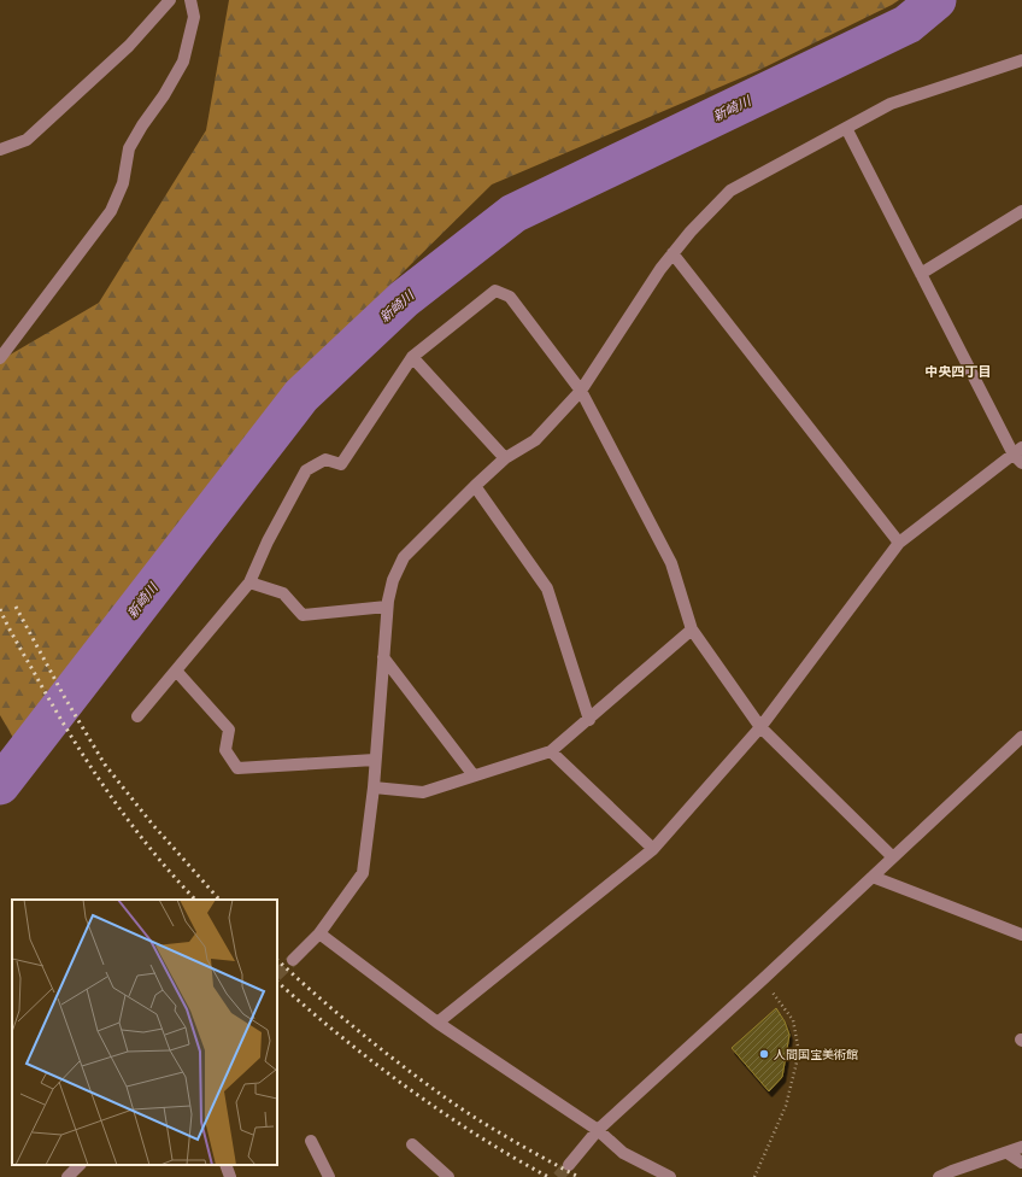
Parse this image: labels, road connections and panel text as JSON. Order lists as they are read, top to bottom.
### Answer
{
  "districts": ["中央四丁目"],
  "water": ["新崎川"],
  "places": ["人間国宝美術館"]
}
